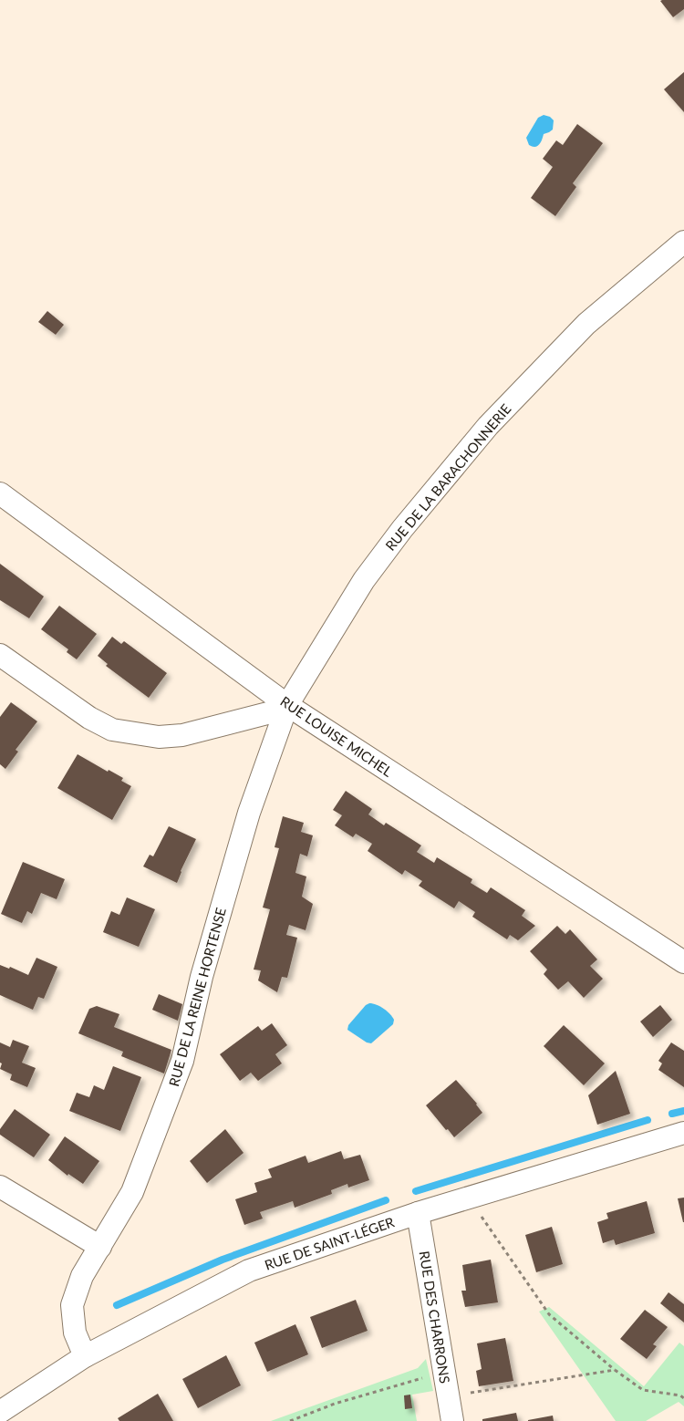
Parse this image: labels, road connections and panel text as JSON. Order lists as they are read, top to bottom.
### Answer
{
  "streets": {
    "street": [
      "RUE DE LA BARACHONNERIE",
      "RUE LOUISE MICHEL",
      "RUE DE LA REINE HORTENSE",
      "RUE DE SAINT-LÉGER",
      "RUE DES CHARRONS"
    ]
  },
  "crossings": [
    ["RUE DE LA BARACHONNERIE", "RUE LOUISE MICHEL"],
    ["RUE DE LA BARACHONNERIE", "RUE DE LA REINE HORTENSE"],
    ["RUE LOUISE MICHEL", "RUE DE LA REINE HORTENSE"],
    ["RUE DE LA REINE HORTENSE", "RUE DE SAINT-LÉGER"],
    ["RUE DE SAINT-LÉGER", "RUE DES CHARRONS"]
  ]
}
